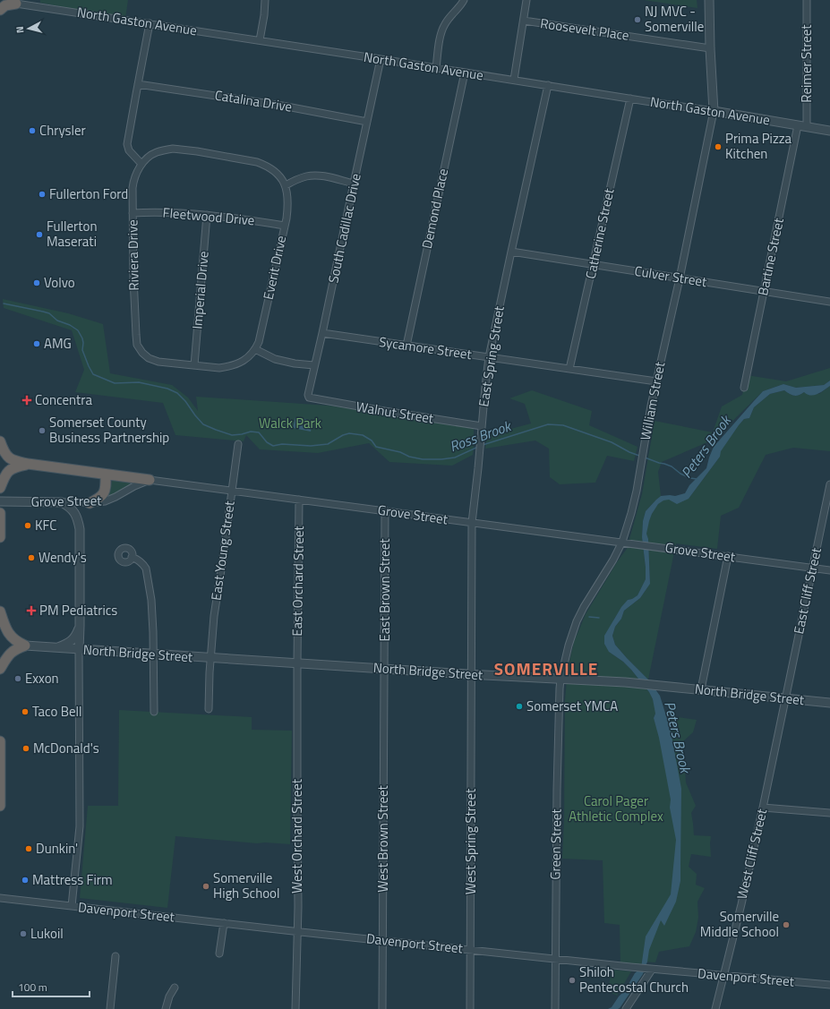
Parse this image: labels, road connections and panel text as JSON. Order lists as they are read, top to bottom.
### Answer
{
  "streets": {
    "street": [
      "North Gaston Avenue",
      "Roosevelt Place",
      "Reimer Street",
      "Catalina Drive",
      "Demond Place",
      "Fleetwood Drive",
      "South Cadillac Drive",
      "Catherine Street",
      "Riviera Drive",
      "Bartine Street",
      "Everit Drive",
      "Culver Street",
      "Imperial Drive",
      "Sycamore Street",
      "East Spring Street",
      "William Street",
      "Walnut Street",
      "Grove Street",
      "East Young Street",
      "East Orchard Street",
      "East Brown Street",
      "East Cliff Street",
      "North Bridge Street",
      "West Orchard Street",
      "West Brown Street",
      "West Spring Street",
      "Green Street",
      "West Cliff Street",
      "Davenport Street"
    ]
  },
  "crossings": [
    ["North Gaston Avenue", "Reimer Street"],
    ["North Gaston Avenue", "Demond Place"],
    ["North Gaston Avenue", "South Cadillac Drive"],
    ["North Gaston Avenue", "Catherine Street"],
    ["North Gaston Avenue", "Bartine Street"],
    ["North Gaston Avenue", "East Spring Street"],
    ["North Gaston Avenue", "William Street"],
    ["Catalina Drive", "South Cadillac Drive"],
    ["Demond Place", "Sycamore Street"],
    ["Fleetwood Drive", "Riviera Drive"],
    ["Fleetwood Drive", "Everit Drive"],
    ["Fleetwood Drive", "Imperial Drive"],
    ["South Cadillac Drive", "Sycamore Street"],
    ["South Cadillac Drive", "Walnut Street"],
    ["Catherine Street", "Culver Street"],
    ["Catherine Street", "Sycamore Street"],
    ["Riviera Drive", "Imperial Drive"],
    ["Bartine Street", "Culver Street"],
    ["Culver Street", "East Spring Street"],
    ["Culver Street", "William Street"],
    ["Sycamore Street", "East Spring Street"],
    ["Sycamore Street", "William Street"],
    ["East Spring Street", "Walnut Street"],
    ["East Spring Street", "Grove Street"],
    ["East Spring Street", "North Bridge Street"],
    ["East Spring Street", "West Spring Street"],
    ["William Street", "Grove Street"],
    ["William Street", "North Bridge Street"],
    ["William Street", "Green Street"],
    ["Grove Street", "East Young Street"],
    ["Grove Street", "East Orchard Street"],
    ["Grove Street", "East Brown Street"],
    ["Grove Street", "East Cliff Street"],
    ["East Young Street", "North Bridge Street"],
    ["East Orchard Street", "North Bridge Street"],
    ["East Orchard Street", "West Orchard Street"],
    ["East Brown Street", "North Bridge Street"],
    ["East Brown Street", "West Brown Street"],
    ["East Cliff Street", "North Bridge Street"],
    ["East Cliff Street", "West Cliff Street"],
    ["North Bridge Street", "West Orchard Street"],
    ["North Bridge Street", "West Brown Street"],
    ["North Bridge Street", "West Spring Street"],
    ["North Bridge Street", "Green Street"],
    ["North Bridge Street", "West Cliff Street"],
    ["West Orchard Street", "Davenport Street"],
    ["West Brown Street", "Davenport Street"],
    ["West Spring Street", "Davenport Street"],
    ["Green Street", "Davenport Street"],
    ["West Cliff Street", "Davenport Street"]
  ],
  "districts": ["SOMERVILLE"],
  "water": ["Ross Brook", "Peters Brook"],
  "parks": ["Walck Park", "Carol Pager Athletic Complex"],
  "places": {
    "other": [
      "NJ MVC - Somerville",
      "Chrysler",
      "Prima Pizza Kitchen",
      "Fullerton Ford",
      "Fullerton Maserati",
      "Volvo",
      "AMG",
      "Somerset County Business Partnership",
      "KFC",
      "Wendy's",
      "Exxon",
      "Somerset YMCA",
      "Taco Bell",
      "McDonald's",
      "Dunkin'",
      "Mattress Firm",
      "Somerville High School",
      "Somerville Middle School",
      "Lukoil",
      "Shiloh Pentecostal Church"
    ],
    "health": ["Concentra", "PM Pediatrics"]
  },
  "scale_bar": "100 m",
  "north": "left"
}
